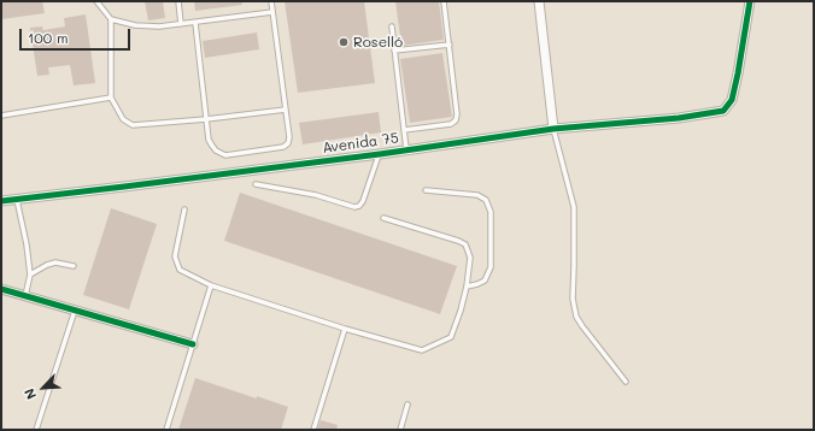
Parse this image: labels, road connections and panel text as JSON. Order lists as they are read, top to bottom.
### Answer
{
  "streets": {
    "street": ["Avenida 75"]
  },
  "places": ["Roselló"],
  "scale_bar": "100 m",
  "north": "bottom left"
}
